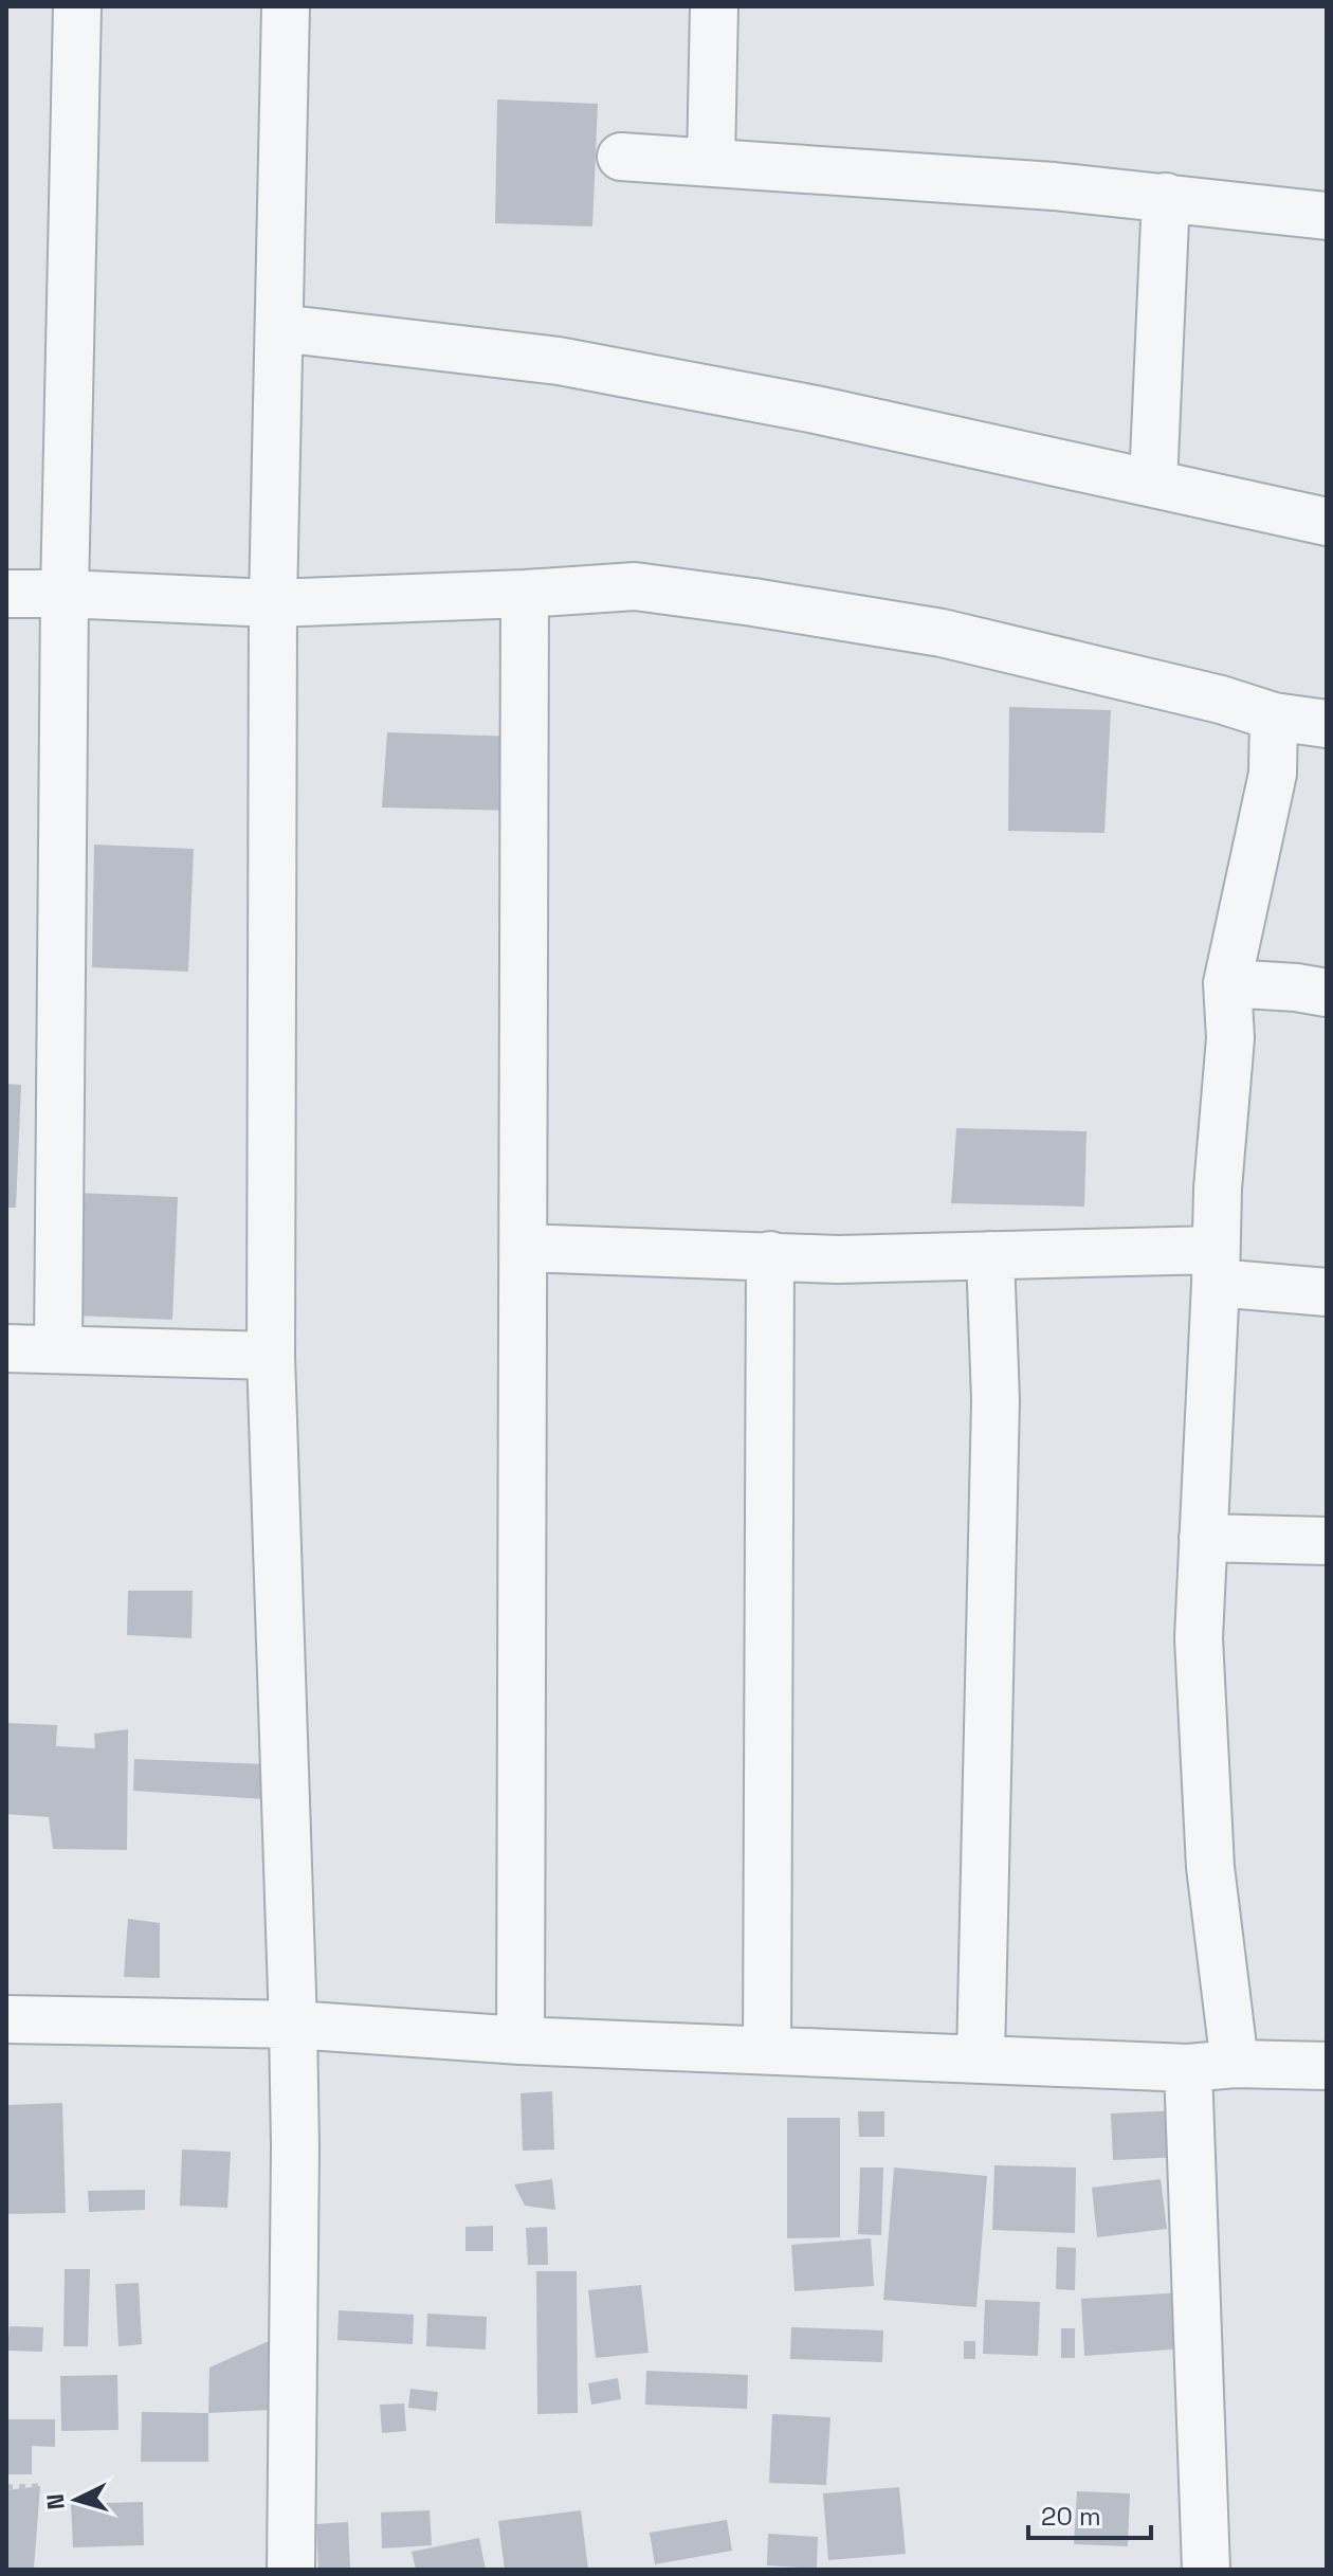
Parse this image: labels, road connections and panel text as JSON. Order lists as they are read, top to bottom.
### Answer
{
  "scale_bar": "20 m",
  "north": "left"
}
